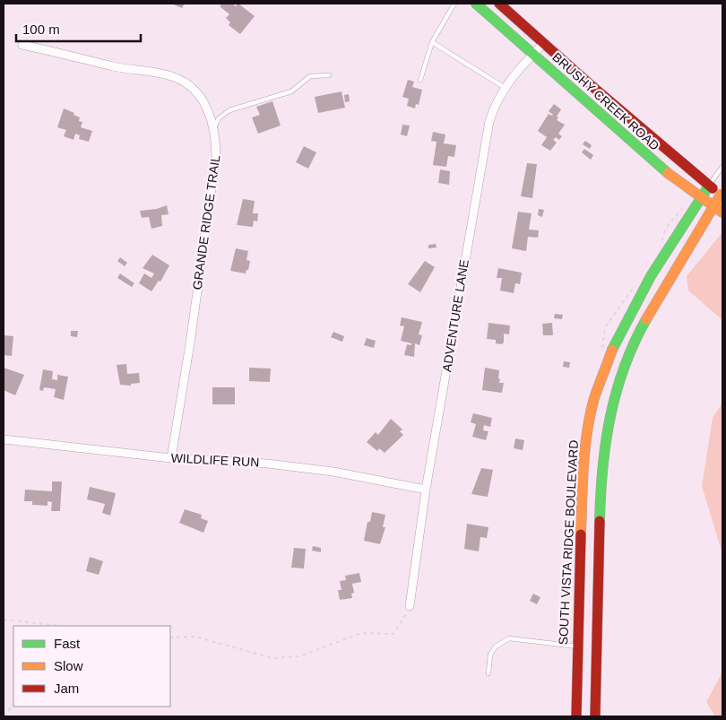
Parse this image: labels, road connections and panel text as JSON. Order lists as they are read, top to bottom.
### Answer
{
  "streets": {
    "street": [
      "BRUSHY CREEK ROAD",
      "GRANDE RIDGE TRAIL",
      "ADVENTURE LANE",
      "WILDLIFE RUN",
      "SOUTH VISTA RIDGE BOULEVARD"
    ]
  },
  "crossings": [
    ["BRUSHY CREEK ROAD", "ADVENTURE LANE"],
    ["BRUSHY CREEK ROAD", "SOUTH VISTA RIDGE BOULEVARD"],
    ["GRANDE RIDGE TRAIL", "WILDLIFE RUN"],
    ["ADVENTURE LANE", "WILDLIFE RUN"]
  ],
  "legend": ["Fast", "Slow", "Jam"],
  "scale_bar": "100 m"
}
